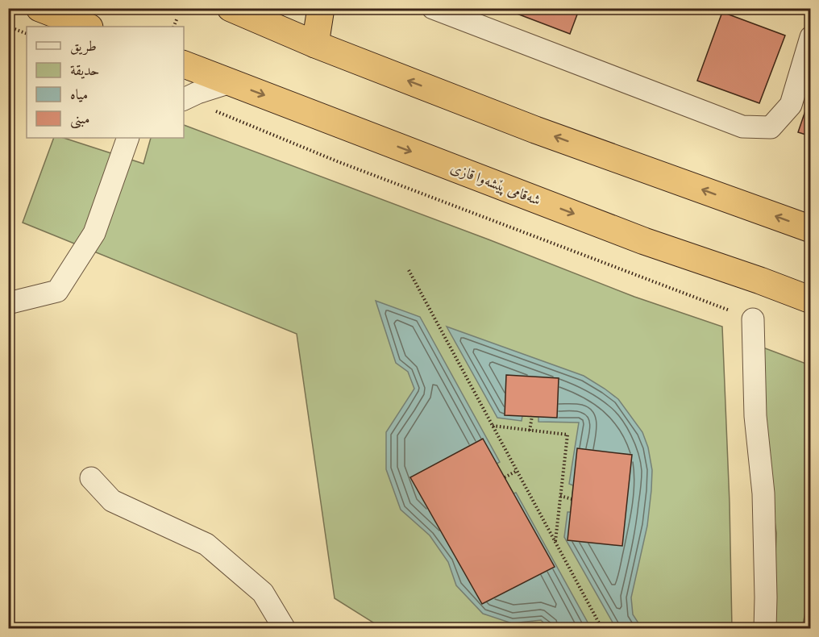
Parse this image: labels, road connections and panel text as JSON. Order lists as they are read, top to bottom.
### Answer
{
  "streets": {
    "highway": ["شەقامی پێشەوا قازی"]
  },
  "legend": [
    "طريق",
    "حديقة",
    "مياه",
    "مبنى"
  ]
}
